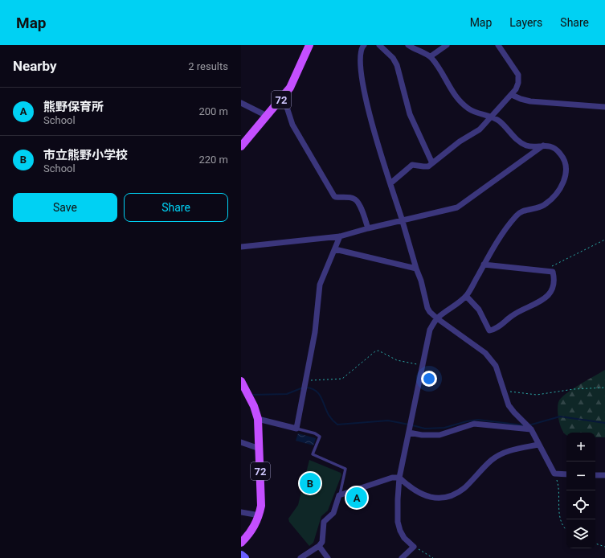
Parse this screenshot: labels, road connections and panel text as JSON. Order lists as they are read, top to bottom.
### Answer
{
  "streets": {
    "main road": ["72"]
  },
  "page": {
    "header": "Map",
    "nav": ["Map", "Layers", "Share"],
    "heading": ["Nearby", "2 results"],
    "list": [
      {
        "mark": "A",
        "name": "熊野保育所",
        "note": "School",
        "value": "200 m"
      },
      {
        "mark": "B",
        "name": "市立熊野小学校",
        "note": "School",
        "value": "220 m"
      }
    ],
    "buttons": ["Save", "Share"],
    "map_buttons": ["+", "−"],
    "pins": ["B", "A"]
  }
}
